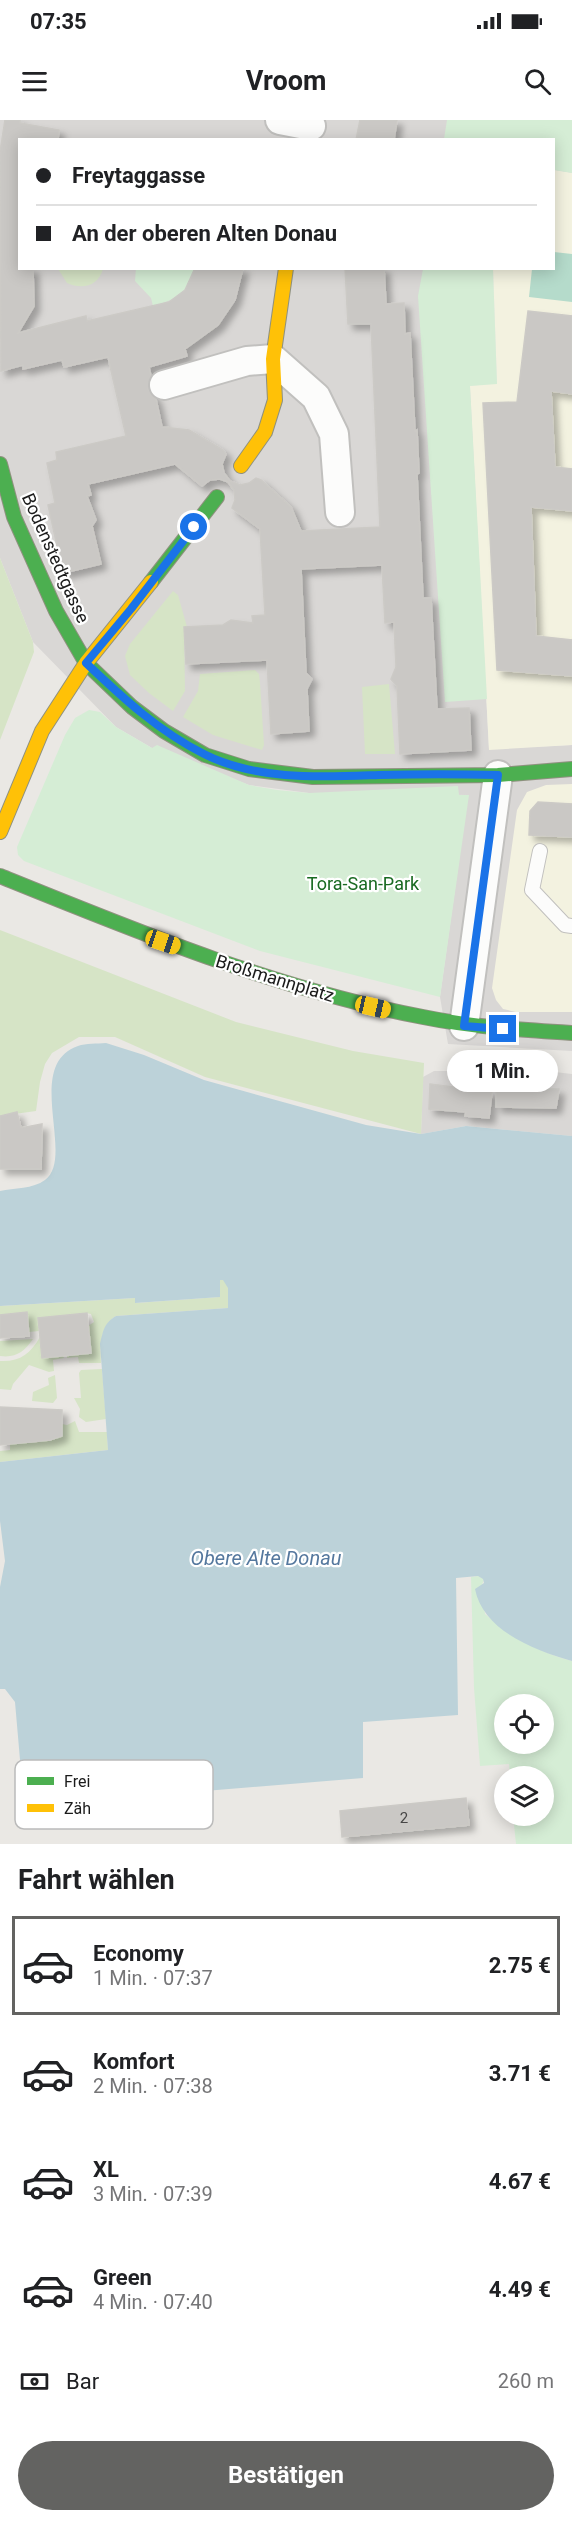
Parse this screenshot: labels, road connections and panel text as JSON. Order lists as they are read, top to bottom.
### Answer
{
  "streets": {
    "street": ["Bodenstedtgasse", "Broßmannplatz"]
  },
  "water": ["Obere Alte Donau"],
  "parks": ["Tora-San-Park"],
  "house_numbers": ["2"],
  "legend": ["Frei", "Zäh"],
  "page": {
    "status": "07:35",
    "header": "Vroom",
    "banner": ["Freytaggasse", "An der oberen Alten Donau"],
    "bubble": "1 Min.",
    "heading": "Fahrt wählen",
    "list": [
      {
        "name": "Economy",
        "note": "1 Min. · 07:37",
        "value": "2.75 €"
      },
      {
        "name": "Komfort",
        "note": "2 Min. · 07:38",
        "value": "3.71 €"
      },
      {
        "name": "XL",
        "note": "3 Min. · 07:39",
        "value": "4.67 €"
      },
      {
        "name": "Green",
        "note": "4 Min. · 07:40",
        "value": "4.49 €"
      }
    ],
    "pay": ["Bar", "260 m"],
    "buttons": "Bestätigen"
  }
}
